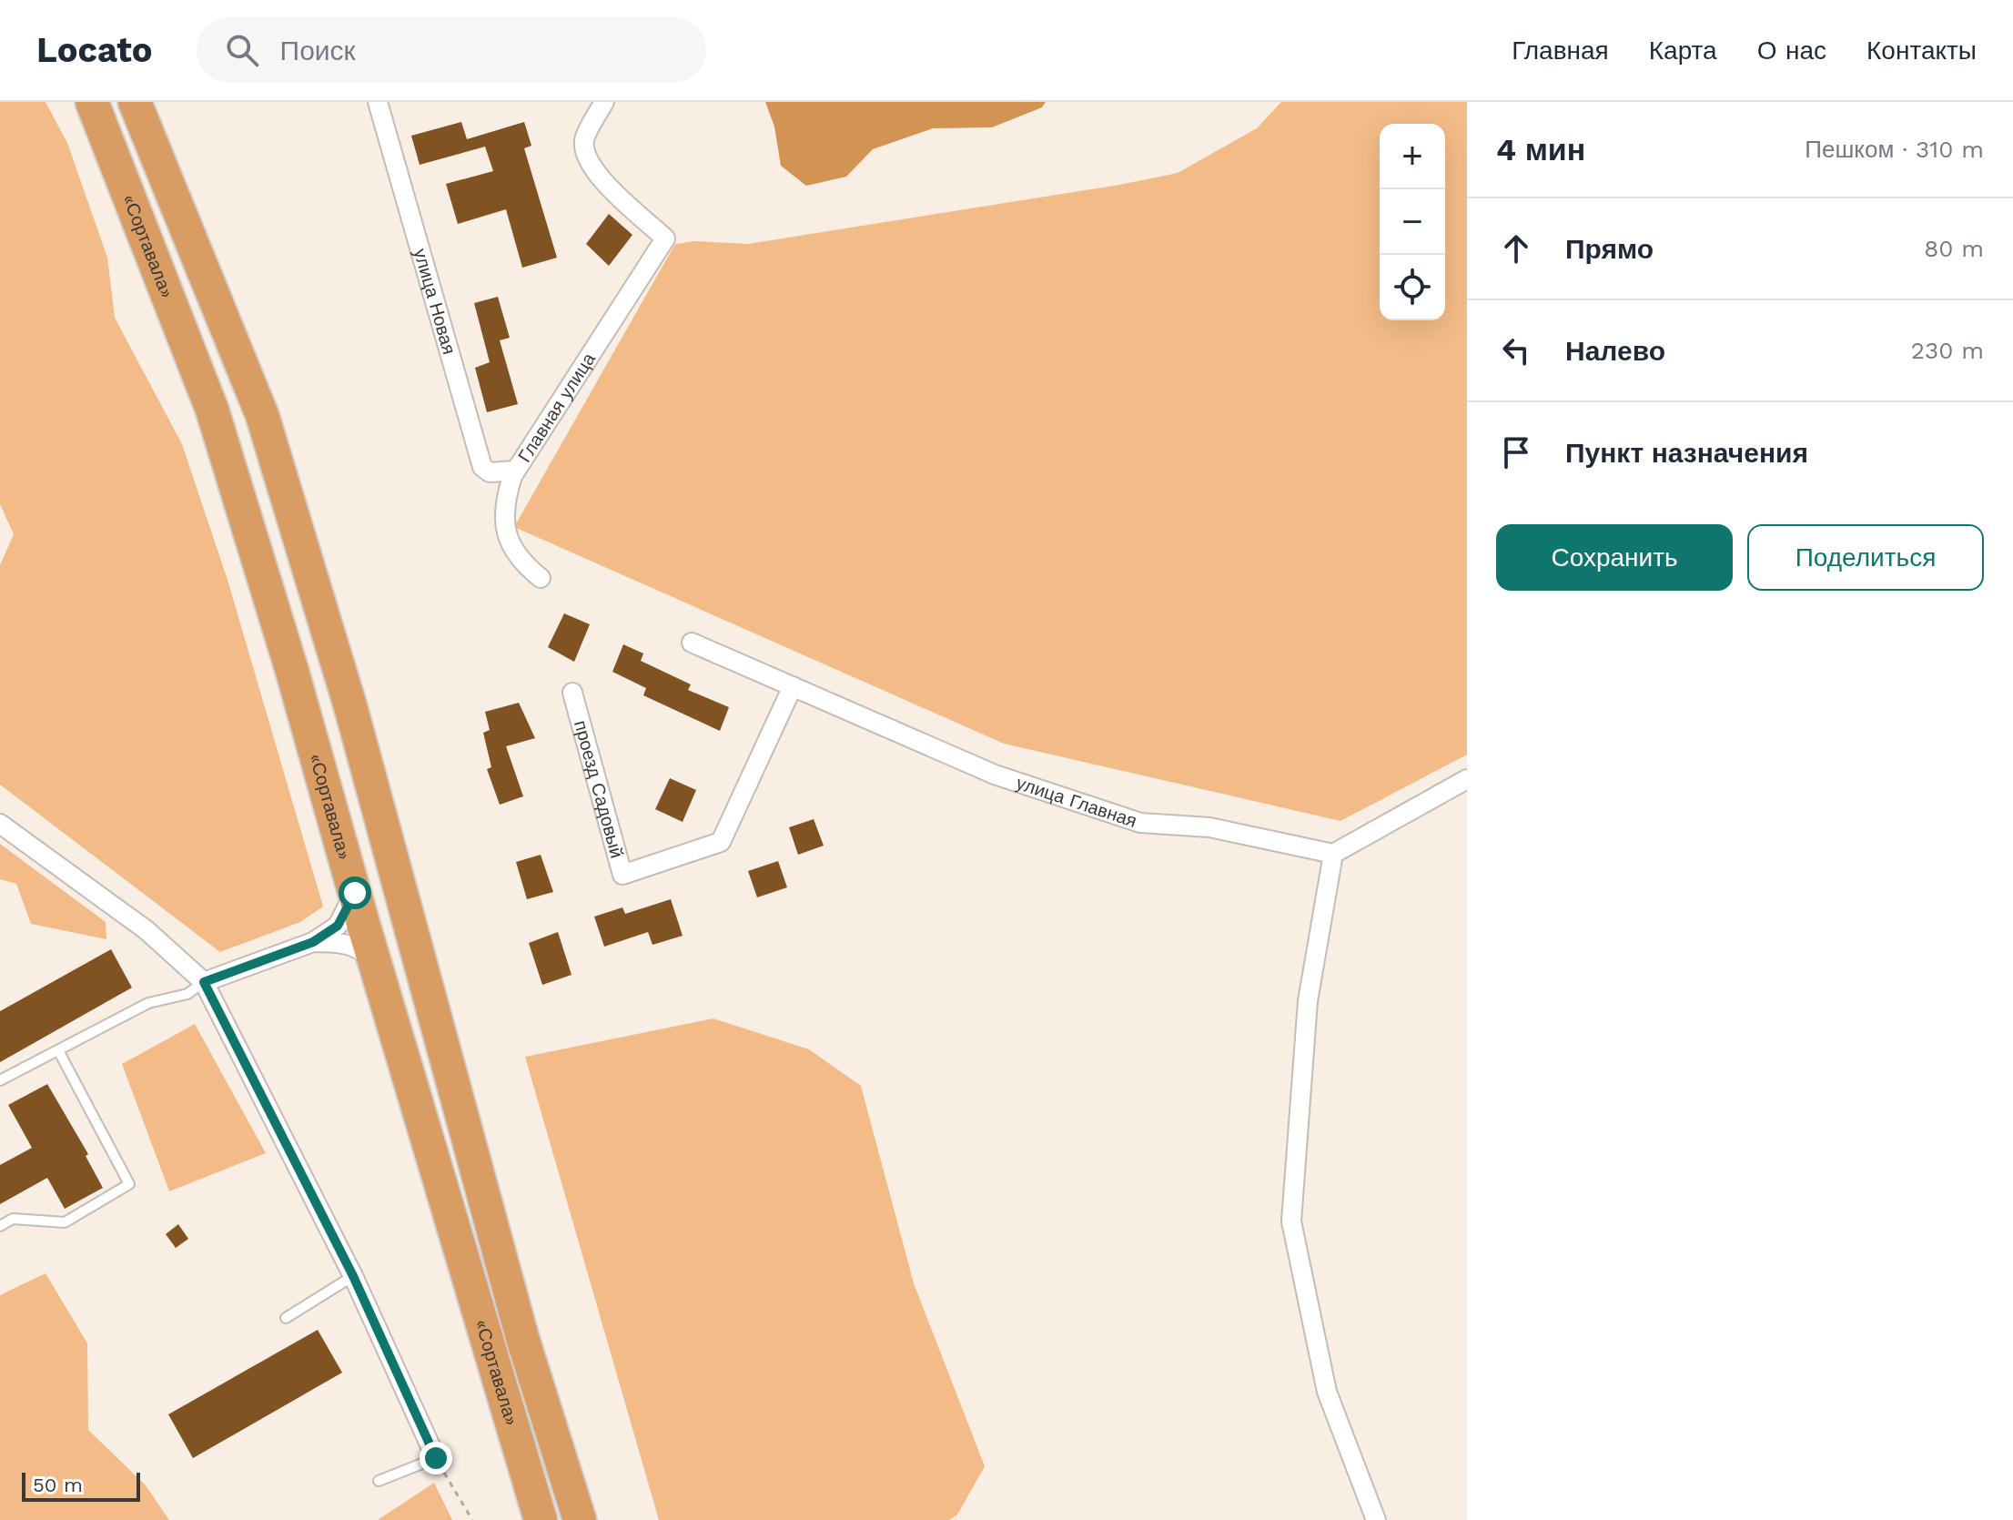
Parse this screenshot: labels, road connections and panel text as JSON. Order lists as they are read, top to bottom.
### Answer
{
  "streets": {
    "highway": ["«Сортавала»"],
    "street": [
      "улица Новая",
      "Главная улица",
      "проезд Садовый",
      "улица Главная"
    ]
  },
  "crossings": [
    ["улица Новая", "Главная улица"],
    ["проезд Садовый", "улица Главная"]
  ],
  "scale_bar": "50 m",
  "page": {
    "header": "Locato",
    "search": "Поиск",
    "nav": [
      "Главная",
      "Карта",
      "О нас",
      "Контакты"
    ],
    "heading": ["4 мин", "Пешком · 310 m"],
    "map_buttons": ["+", "−"],
    "list": [
      ["Прямо", "80 m"],
      ["Налево", "230 m"],
      "Пункт назначения"
    ],
    "buttons": ["Сохранить", "Поделиться"],
    "scale": "50 m"
  }
}
